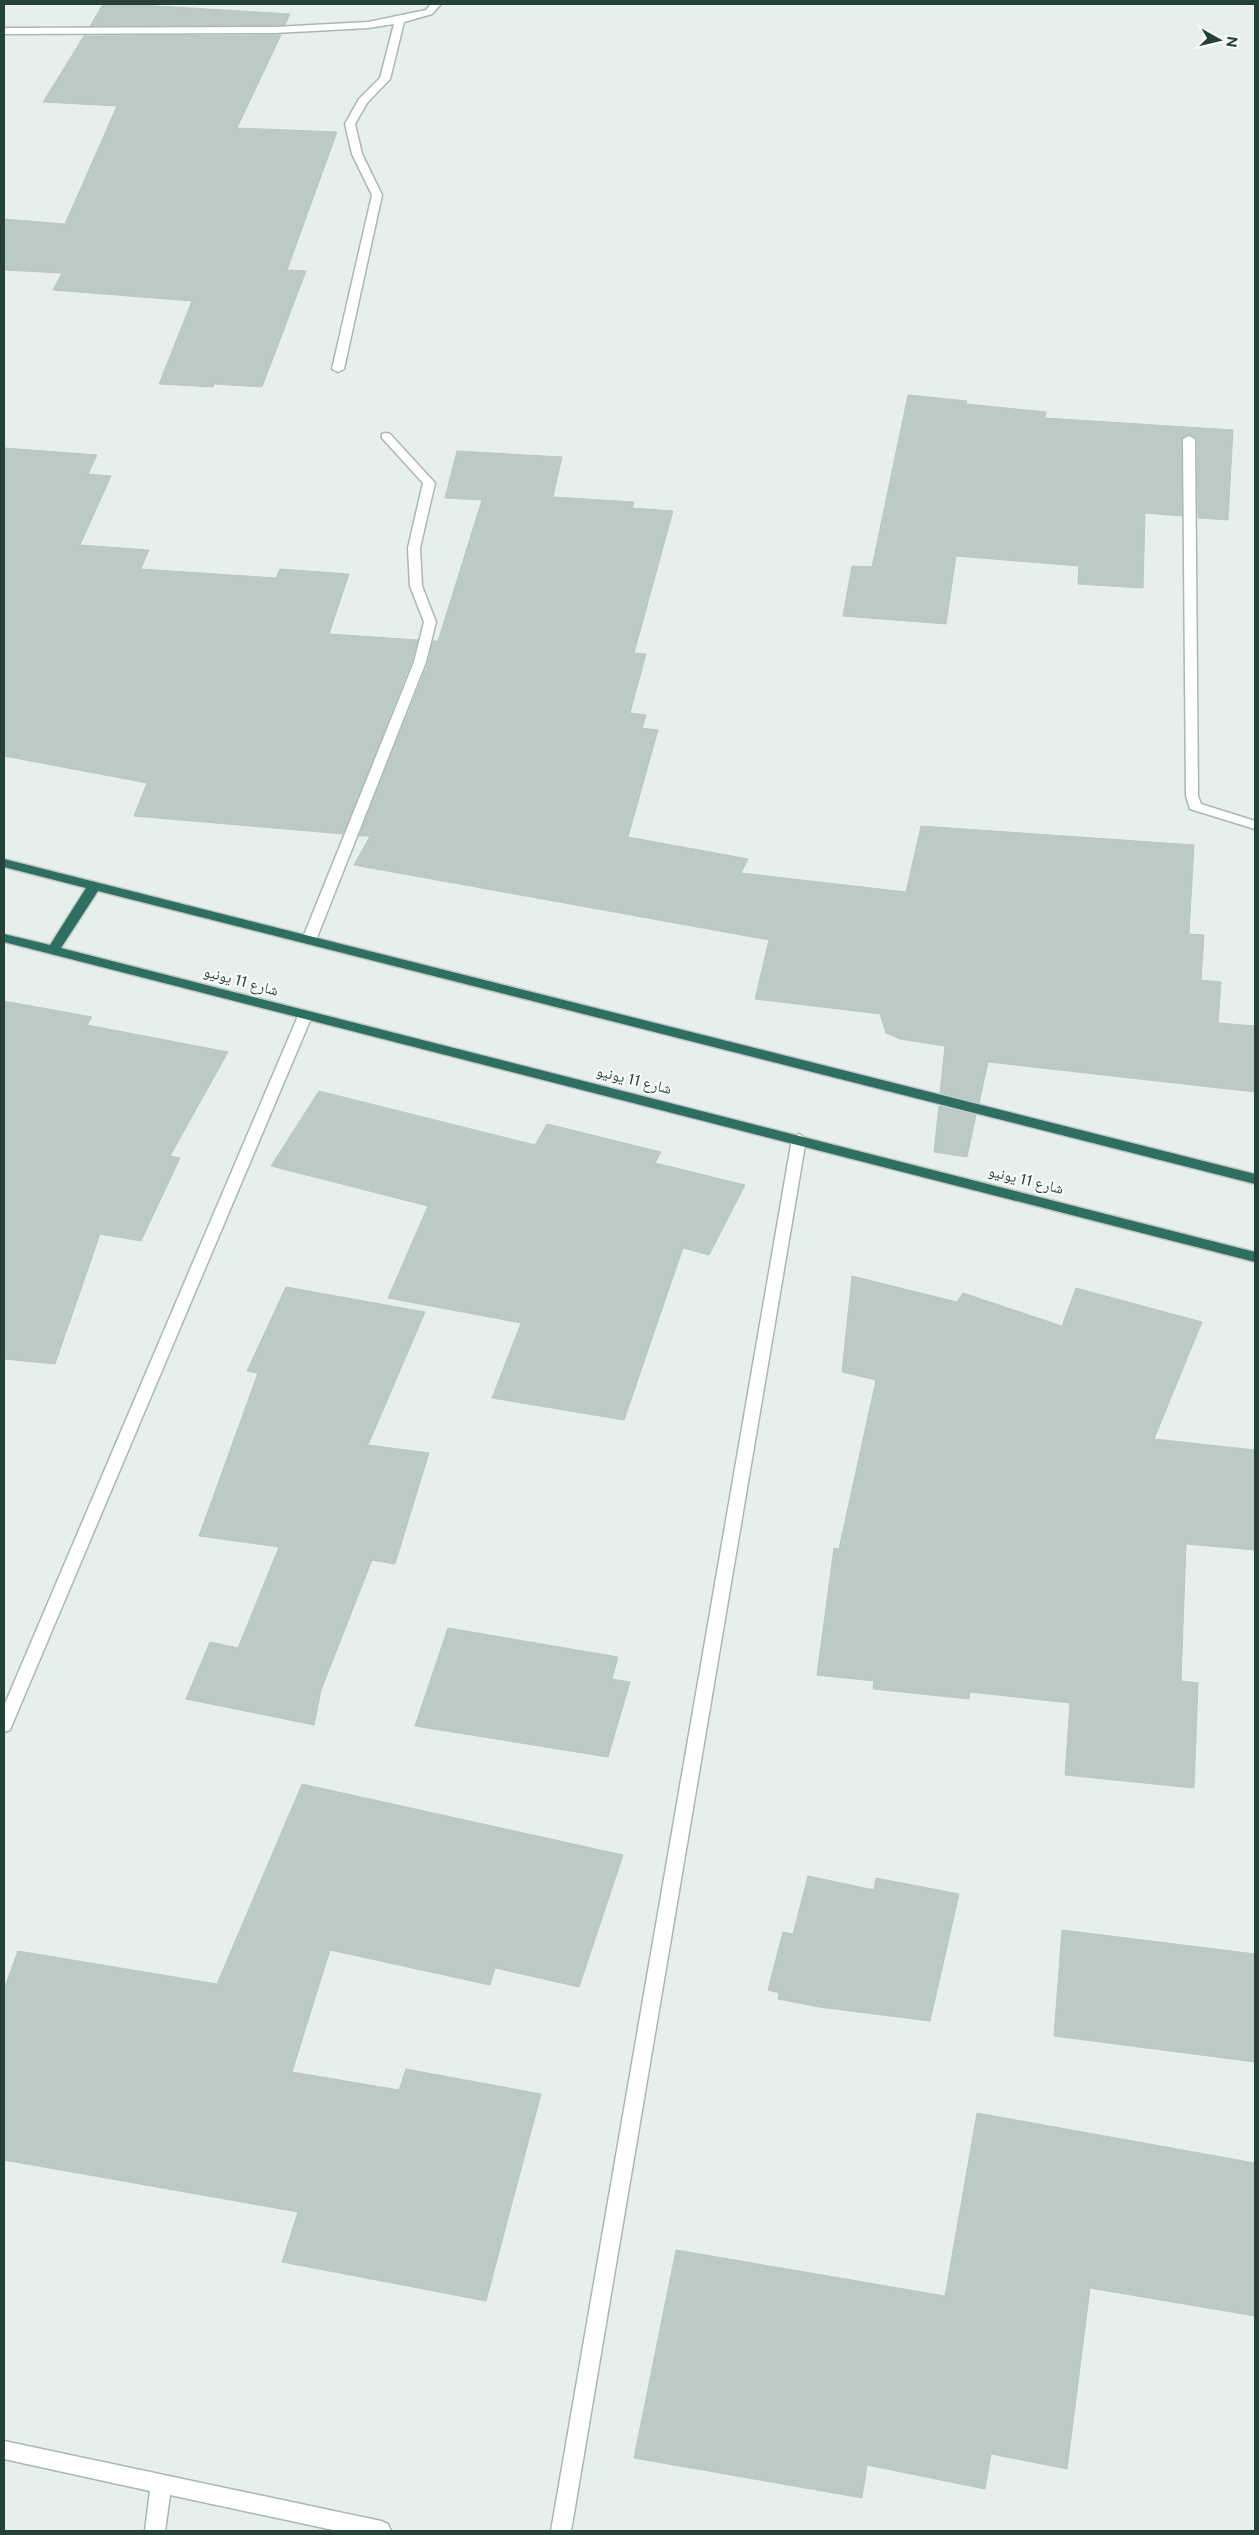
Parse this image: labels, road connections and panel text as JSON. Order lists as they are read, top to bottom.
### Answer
{
  "streets": {
    "highway": ["شارع 11 يونيو"]
  },
  "north": "right"
}
